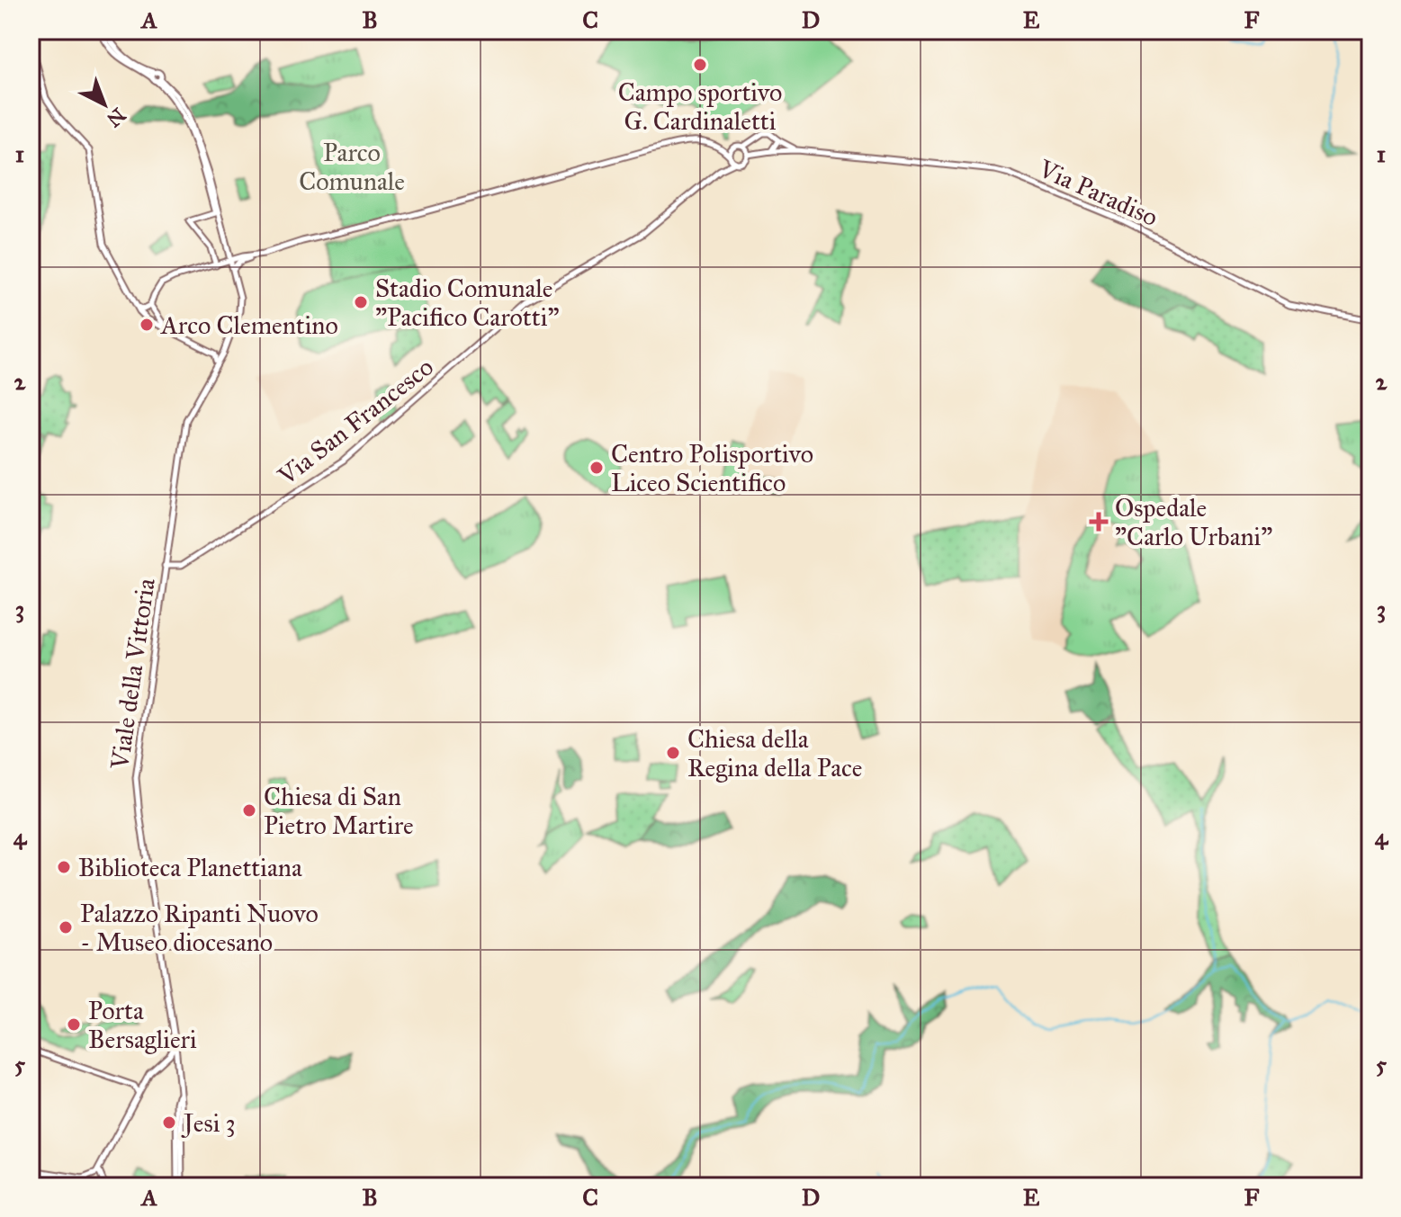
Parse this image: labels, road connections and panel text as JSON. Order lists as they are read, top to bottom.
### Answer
{
  "streets": {
    "main road": ["Via Paradiso", "Via San Francesco", "Viale della Vittoria"]
  },
  "crossings": [
    ["Via San Francesco", "Viale della Vittoria"]
  ],
  "parks": ["Parco Comunale"],
  "places": {
    "other": [
      "Campo sportivo G. Cardinaletti",
      "Stadio Comunale \"Pacifico Carotti\"",
      "Arco Clementino",
      "Centro Polisportivo Liceo Scientifico",
      "Chiesa della Regina della Pace",
      "Chiesa di San Pietro Martire",
      "Biblioteca Planettiana",
      "Palazzo Ripanti Nuovo - Museo diocesano",
      "Porta Bersaglieri",
      "Jesi 3"
    ],
    "health": ["Ospedale \"Carlo Urbani\""]
  },
  "north": "bottom right",
  "grid": {
    "columns": [
      "A",
      "B",
      "C",
      "D",
      "E",
      "F"
    ],
    "rows": [
      "1",
      "2",
      "3",
      "4",
      "5"
    ]
  }
}
